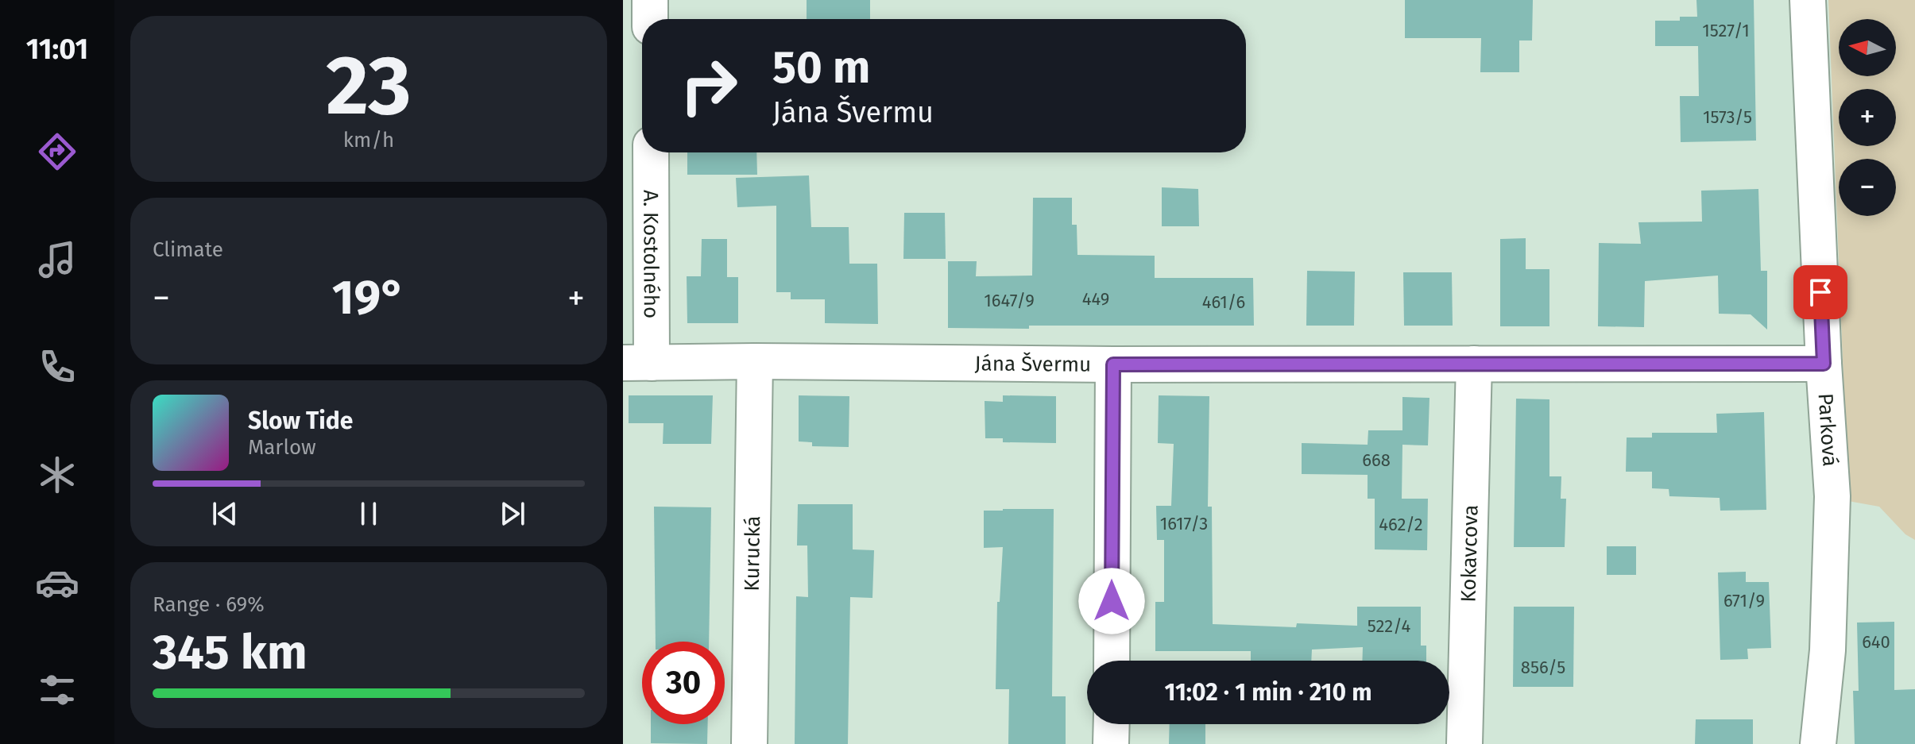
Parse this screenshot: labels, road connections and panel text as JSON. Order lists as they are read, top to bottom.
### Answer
{
  "streets": {
    "street": [
      "A. Kostolného",
      "Jána Švermu",
      "Parková",
      "Kurucká",
      "Kokavcova"
    ]
  },
  "crossings": [
    ["A. Kostolného", "Jána Švermu"],
    ["Jána Švermu", "Parková"],
    ["Jána Švermu", "Kurucká"],
    ["Jána Švermu", "Kokavcova"]
  ],
  "house_numbers": [
    "1527/1",
    "1573/5",
    "449",
    "1647/9",
    "461/6",
    "668",
    "1617/3",
    "462/2",
    "671/9",
    "522/4",
    "640",
    "856/5"
  ],
  "north": "left",
  "page": {
    "tabs": "11:01",
    "tile": [
      ["23", "km/h"],
      "Climate",
      ["Range · 69%", "345 km"]
    ],
    "map_buttons": ["+", "−"],
    "turn": ["50 m", "Jána Švermu"],
    "heat": ["−", "19°", "+"],
    "song": ["Slow Tide", "Marlow"],
    "limit": "30",
    "trip": "11:02 · 1 min · 210 m"
  }
}
